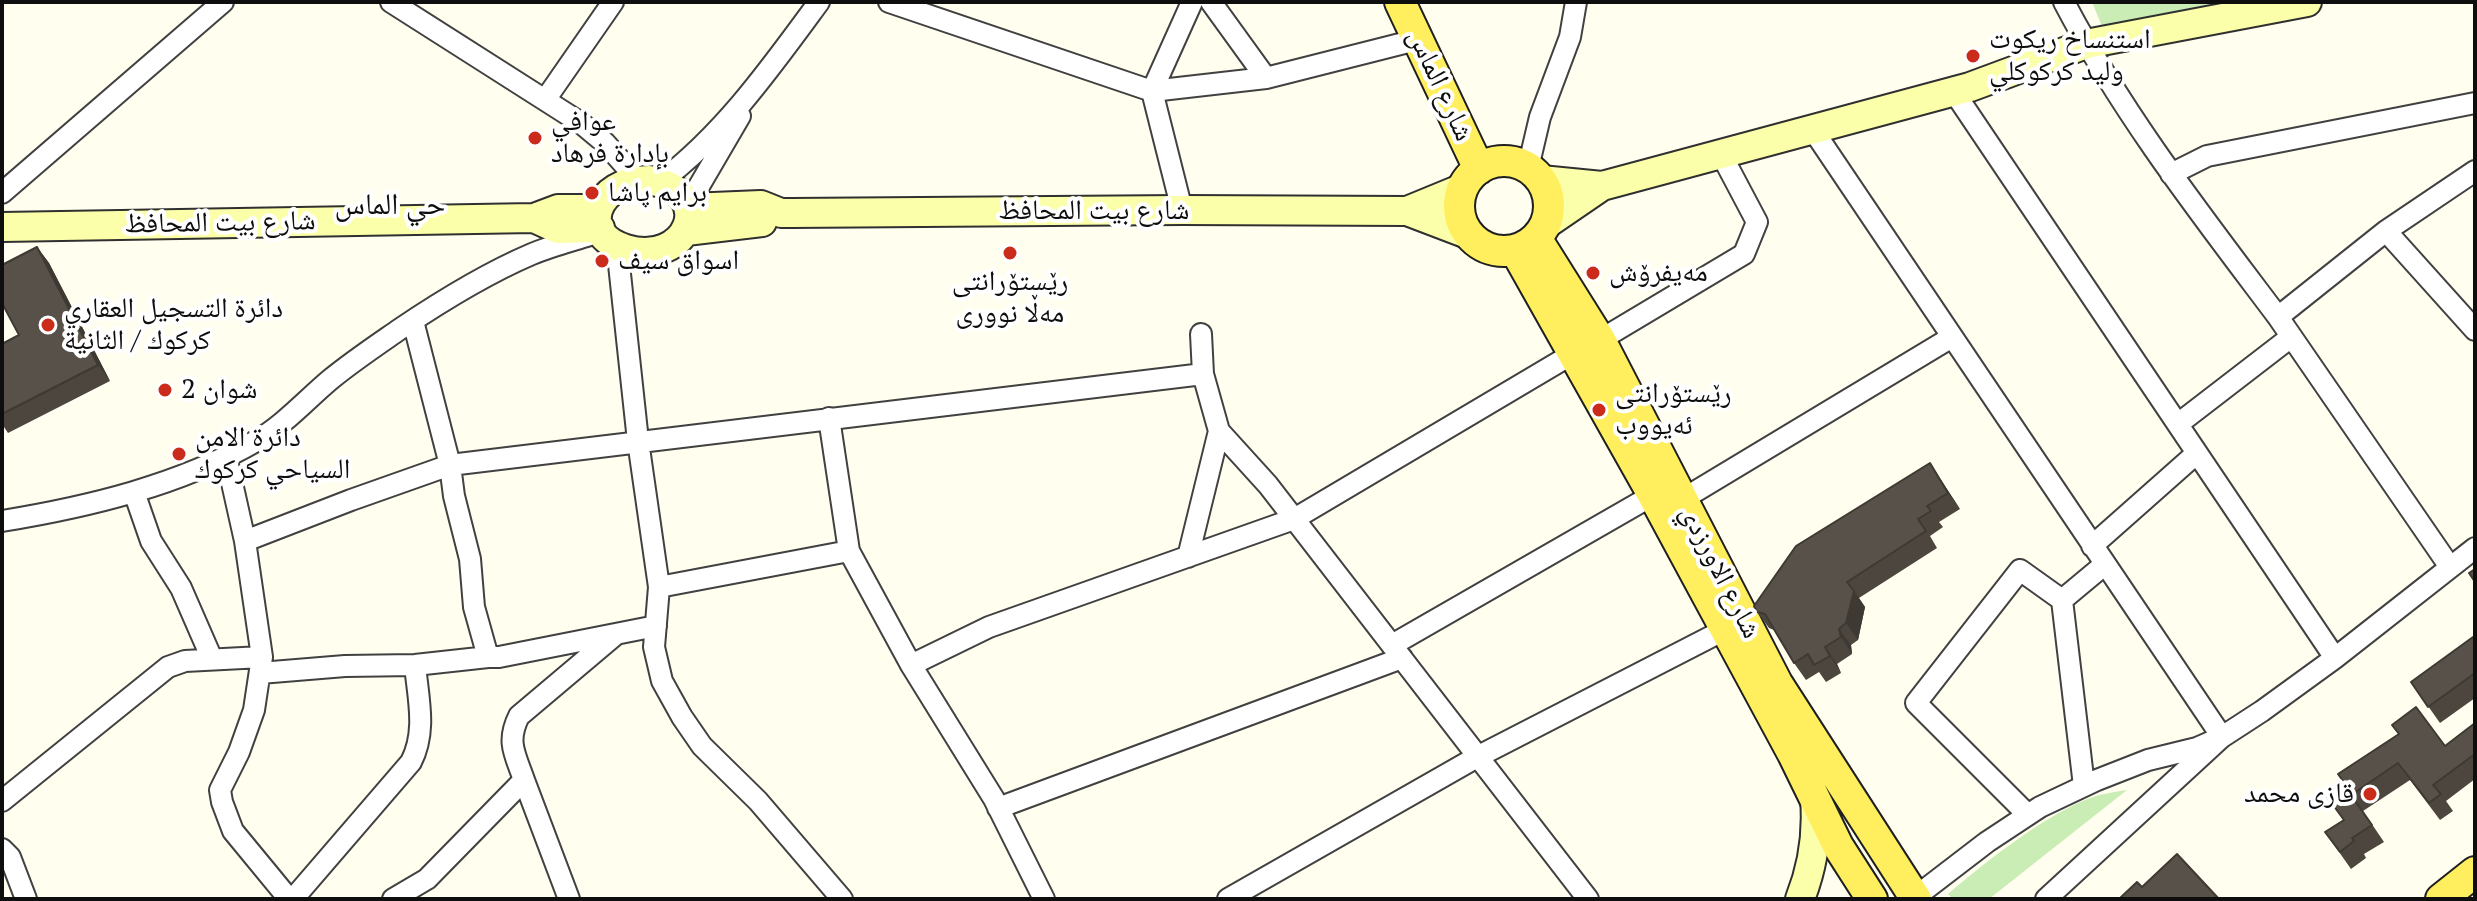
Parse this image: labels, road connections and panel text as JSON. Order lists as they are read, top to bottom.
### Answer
{
  "streets": {
    "main road": ["شارع الماس", "شارع بيت المحافظ", "شارع الاورزدي"]
  },
  "crossings": [
    ["شارع الماس", "شارع بيت المحافظ"],
    ["شارع الماس", "شارع الاورزدي"],
    ["شارع بيت المحافظ", "شارع الاورزدي"]
  ],
  "districts": ["حي الماس"],
  "places": [
    "استنساخ ريكوت وليد كركوكلي",
    "عوافي بإدارة فرهاد",
    "برایم پاشا",
    "رێستۆرانتی مەڵا نووری",
    "اسواق سيف",
    "مەیفرۆش",
    "دائرة التسجيل العقاري كركوك / الثانية",
    "شوان 2",
    "رێستۆرانتی ئەیووب",
    "دائرة الامن السياحي كركوك",
    "قازی محمد"
  ]
}
